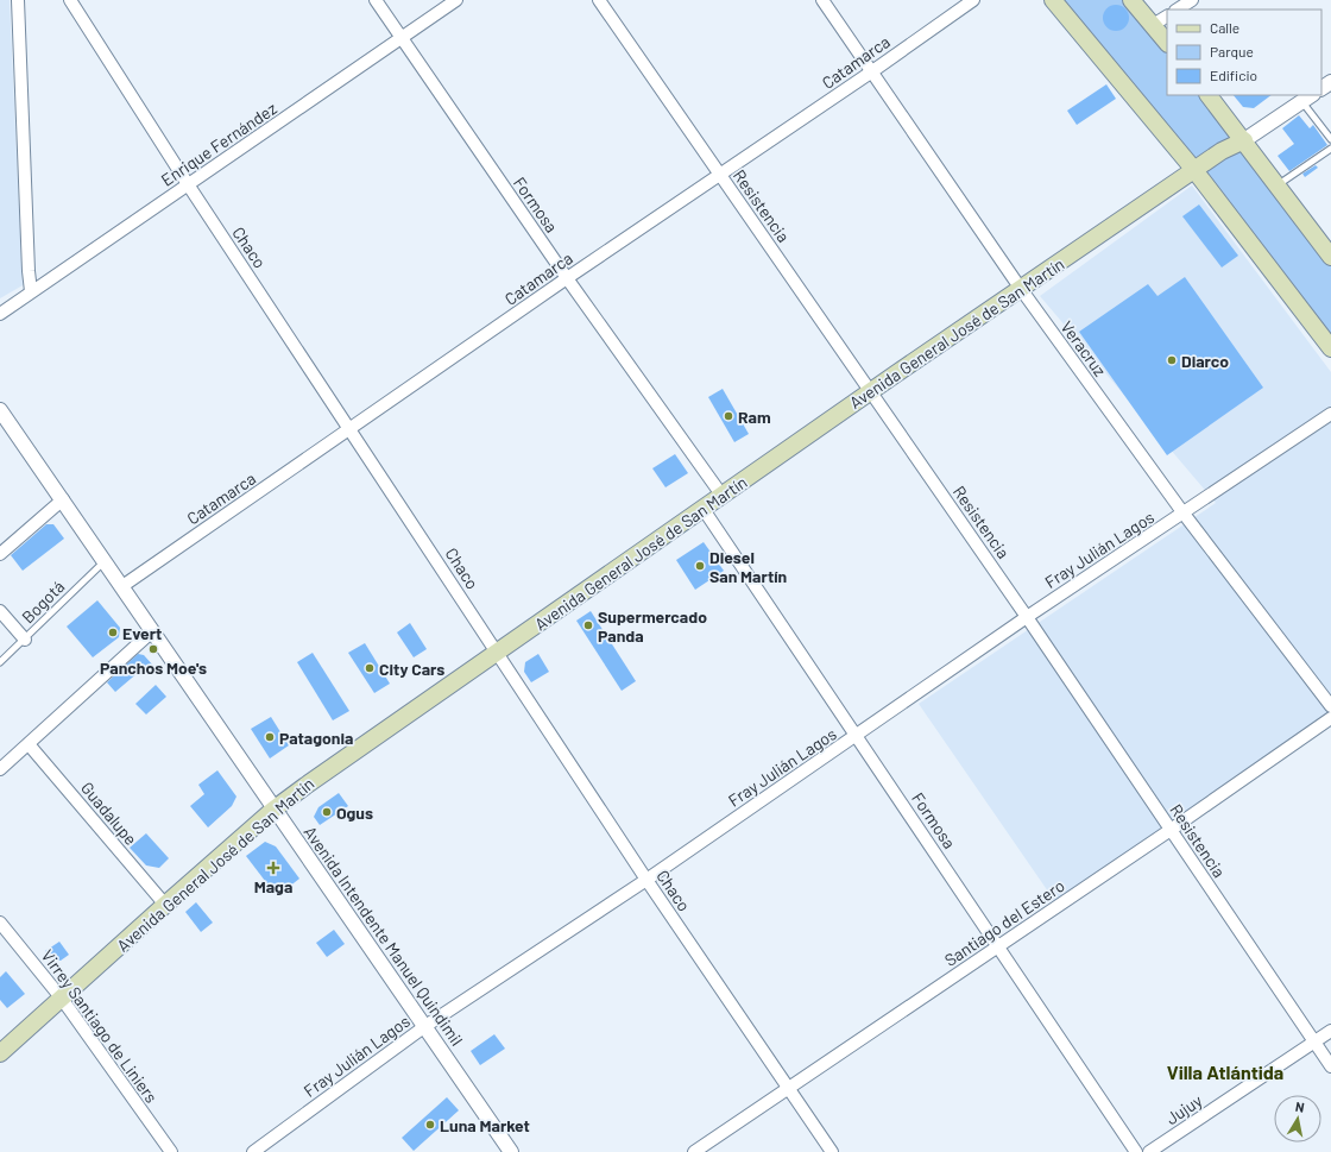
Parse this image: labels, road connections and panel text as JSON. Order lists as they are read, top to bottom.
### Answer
{
  "streets": {
    "main road": ["Avenida General José de San Martín"],
    "street": [
      "Catamarca",
      "Enrique Fernández",
      "Formosa",
      "Resistencia",
      "Chaco",
      "Veracruz",
      "Fray Julián Lagos",
      "Guadalupe",
      "Santiago del Estero",
      "Avenida Intendente Manuel Quindimil",
      "Virrey Santiago de Liniers",
      "Jujuy"
    ],
    "lane": ["Bogotá"]
  },
  "crossings": [
    ["Catamarca", "Formosa"],
    ["Catamarca", "Resistencia"],
    ["Catamarca", "Chaco"],
    ["Catamarca", "Veracruz"],
    ["Catamarca", "Avenida Intendente Manuel Quindimil"],
    ["Enrique Fernández", "Formosa"],
    ["Enrique Fernández", "Chaco"],
    ["Formosa", "Avenida General José de San Martín"],
    ["Formosa", "Fray Julián Lagos"],
    ["Formosa", "Santiago del Estero"],
    ["Resistencia", "Avenida General José de San Martín"],
    ["Resistencia", "Fray Julián Lagos"],
    ["Resistencia", "Santiago del Estero"],
    ["Resistencia", "Jujuy"],
    ["Chaco", "Avenida General José de San Martín"],
    ["Chaco", "Fray Julián Lagos"],
    ["Chaco", "Santiago del Estero"],
    ["Avenida General José de San Martín", "Veracruz"],
    ["Avenida General José de San Martín", "Guadalupe"],
    ["Avenida General José de San Martín", "Avenida Intendente Manuel Quindimil"],
    ["Avenida General José de San Martín", "Virrey Santiago de Liniers"],
    ["Veracruz", "Fray Julián Lagos"],
    ["Fray Julián Lagos", "Avenida Intendente Manuel Quindimil"],
    ["Bogotá", "Avenida Intendente Manuel Quindimil"]
  ],
  "districts": ["Villa Atlántida"],
  "places": {
    "other": [
      "Diarco",
      "Ram",
      "Diesel San Martín",
      "Supermercado Panda",
      "Evert",
      "Panchos Moe's",
      "City Cars",
      "Patagonia",
      "Ogus",
      "Luna Market"
    ],
    "health": ["Maga"]
  },
  "legend": ["Calle", "Parque", "Edificio"],
  "north": "top"
}
